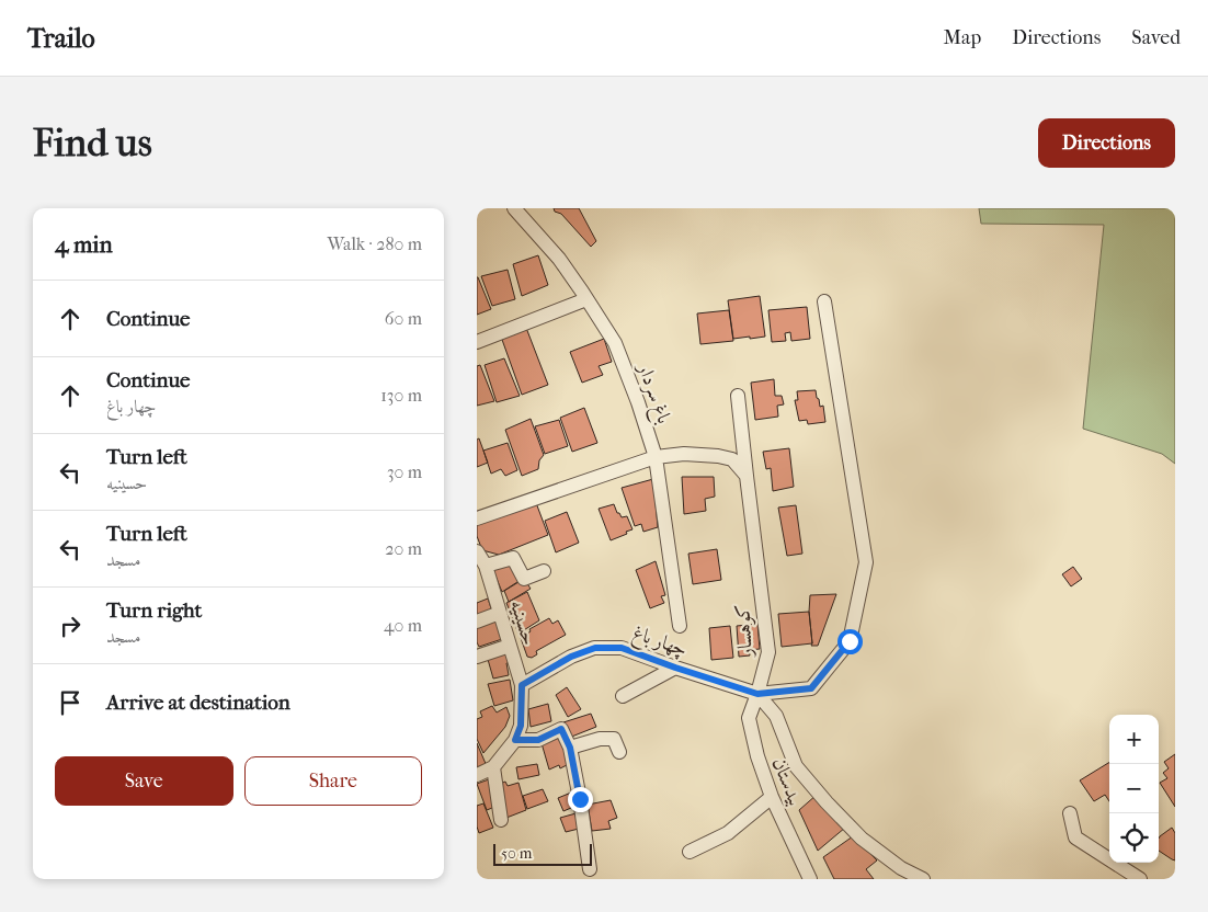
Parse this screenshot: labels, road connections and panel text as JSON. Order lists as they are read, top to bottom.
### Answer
{
  "streets": {
    "street": [
      "باغ سردار",
      "حسینیه",
      "کوهسار",
      "چهار باغ",
      "بیدستان"
    ]
  },
  "crossings": [
    ["حسینیه", "چهار باغ"],
    ["کوهسار", "چهار باغ"],
    ["کوهسار", "بیدستان"],
    ["چهار باغ", "بیدستان"]
  ],
  "scale_bar": "50 m",
  "page": {
    "header": "Trailo",
    "nav": ["Map", "Directions", "Saved"],
    "buttons": [
      "Directions",
      ["Save", "Share"]
    ],
    "title": "Find us",
    "heading": ["4 min", "Walk · 280 m"],
    "list": [
      ["Continue", "60 m"],
      ["Continue", "چهار باغ", "130 m"],
      ["Turn left", "حسینیه", "30 m"],
      ["Turn left", "مسجد", "20 m"],
      ["Turn right", "مسجد", "40 m"],
      "Arrive at destination"
    ],
    "map_buttons": ["+", "−"],
    "scale": "50 m"
  }
}
